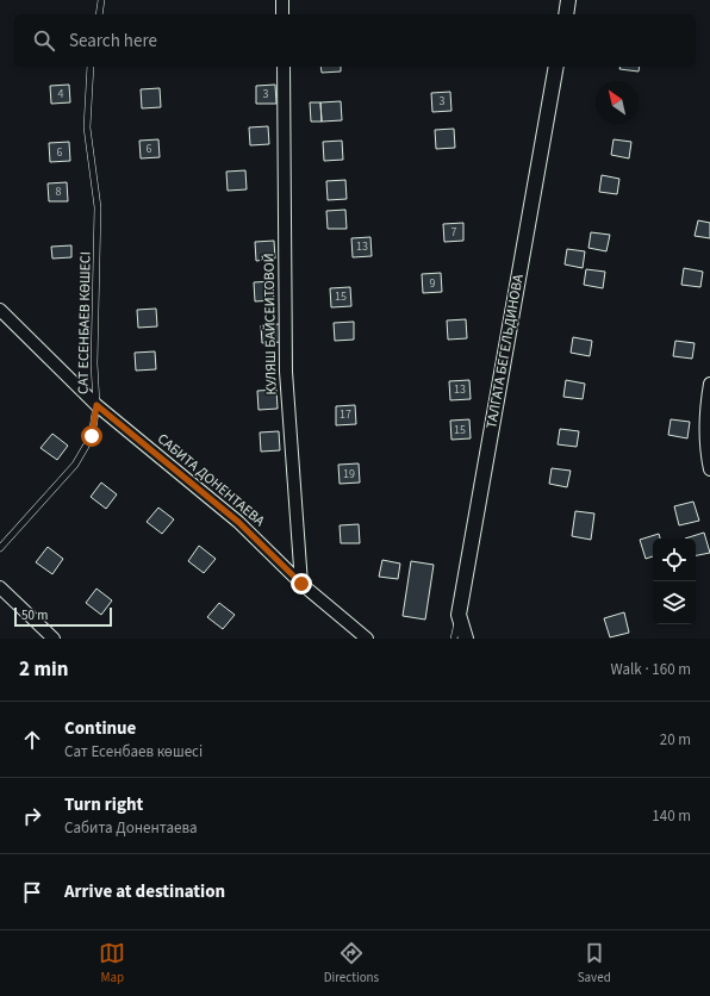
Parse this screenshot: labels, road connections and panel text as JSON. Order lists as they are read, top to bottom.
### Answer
{
  "streets": {
    "street": ["КУЛЯШ БАЙСЕИТОВОЙ", "ТАЛГАТА БЕГЕЛЬДИНОВА", "САБИТА ДОНЕНТАЕВА"],
    "lane": ["САТ ЕСЕНБАЕВ КӨШЕСІ"]
  },
  "crossings": [
    ["САТ ЕСЕНБАЕВ КӨШЕСІ", "САБИТА ДОНЕНТАЕВА"],
    ["КУЛЯШ БАЙСЕИТОВОЙ", "САБИТА ДОНЕНТАЕВА"]
  ],
  "house_numbers": [
    "4",
    "3",
    "3",
    "6",
    "6",
    "8",
    "7",
    "13",
    "9",
    "15",
    "13",
    "17",
    "15",
    "19"
  ],
  "scale_bar": "50 m",
  "north": "top left",
  "page": {
    "search": "Search here",
    "scale": "50 m",
    "heading": ["2 min", "Walk · 160 m"],
    "list": [
      ["Continue", "Сат Есенбаев көшесі", "20 m"],
      ["Turn right", "Сабита Донентаева", "140 m"],
      "Arrive at destination"
    ],
    "nav": ["Map", "Directions", "Saved"]
  }
}
